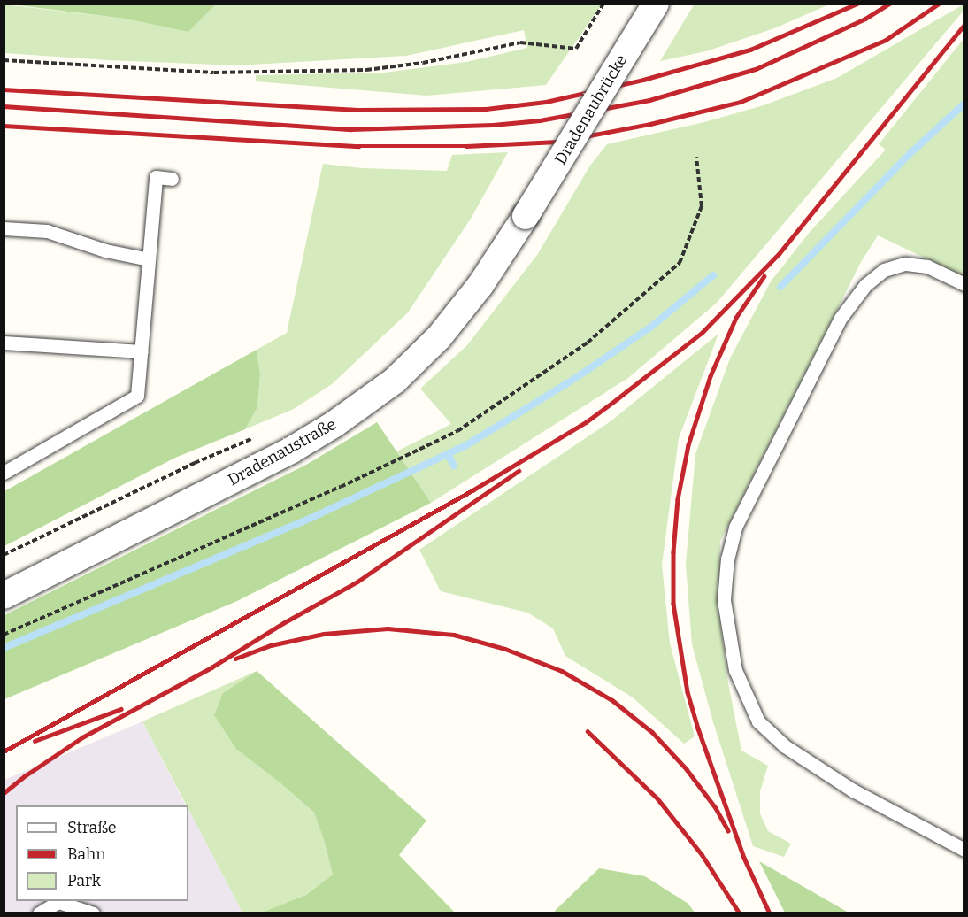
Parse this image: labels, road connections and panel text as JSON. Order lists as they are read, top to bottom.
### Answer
{
  "streets": {
    "street": ["Dradenaubrücke", "Dradenaustraße"]
  },
  "crossings": [
    ["Dradenaubrücke", "Dradenaustraße"]
  ],
  "legend": ["Straße", "Bahn", "Park"]
}
